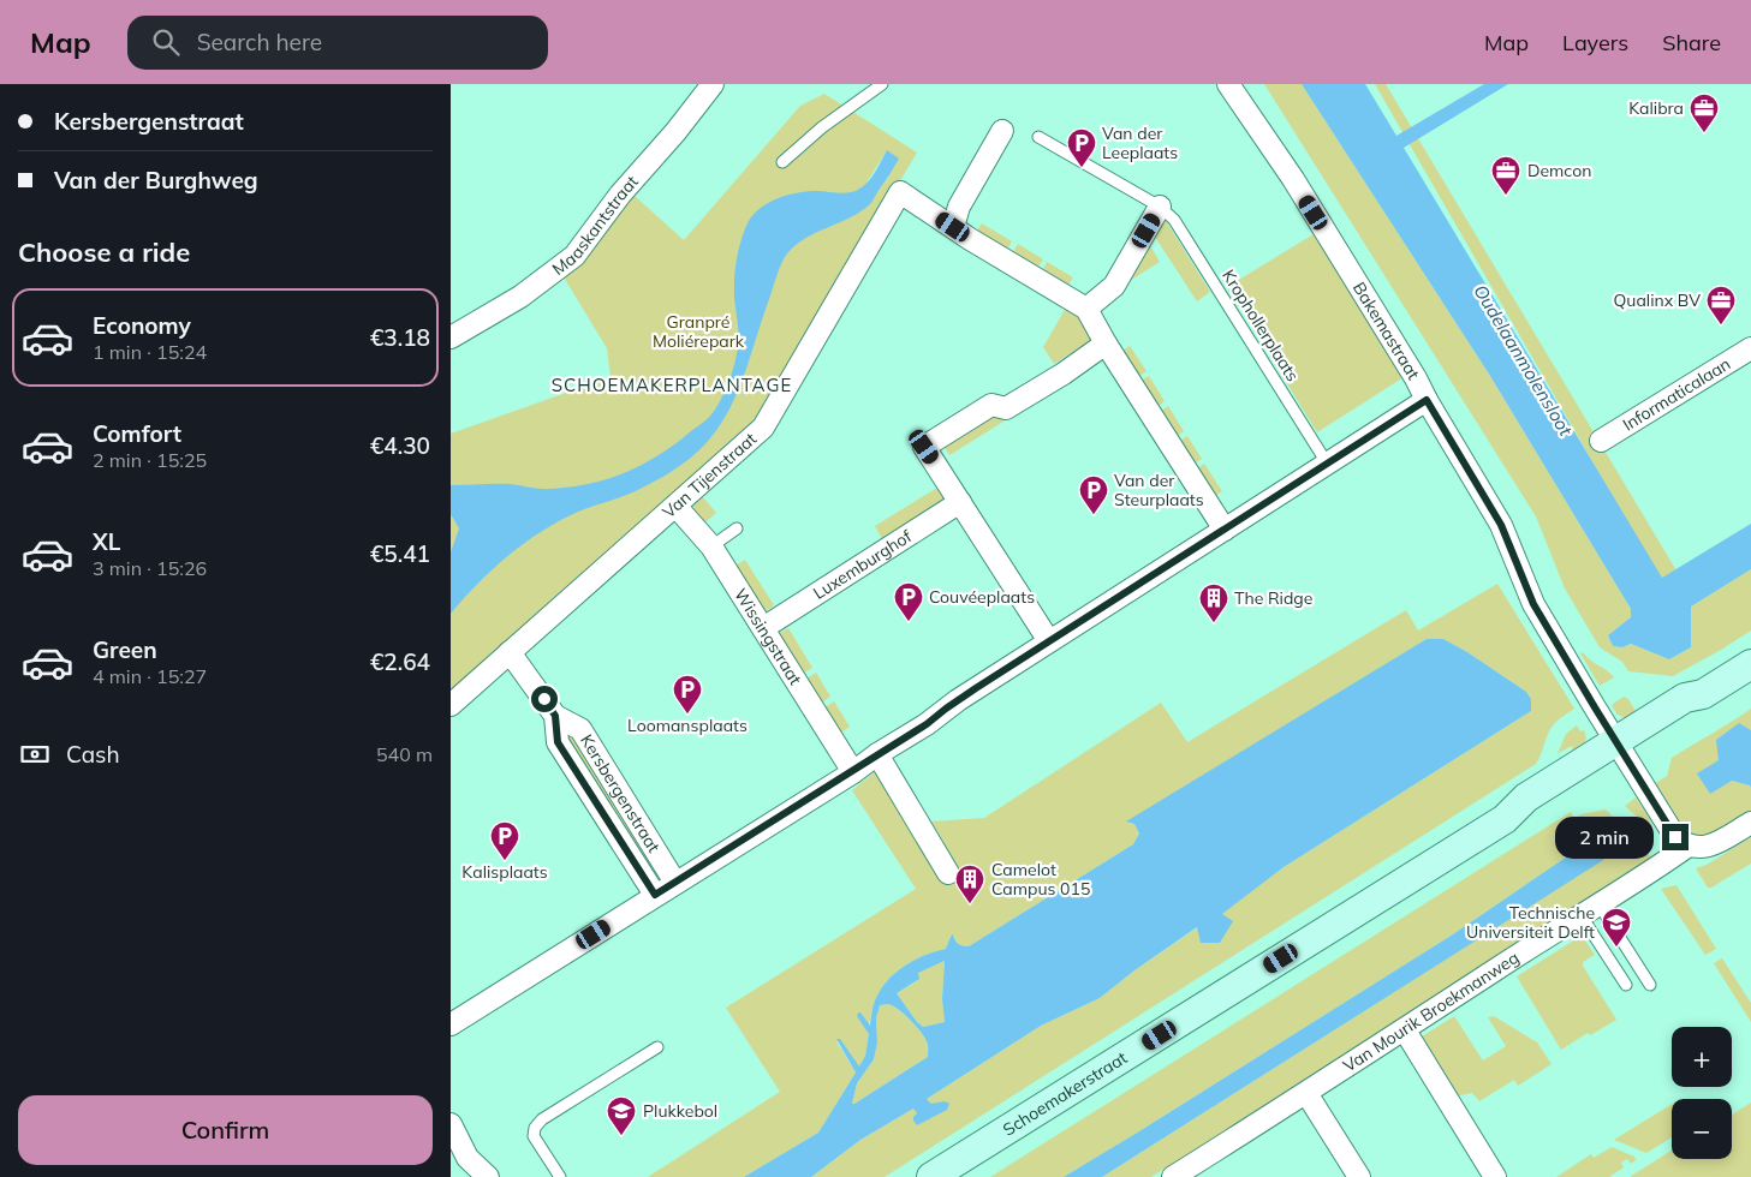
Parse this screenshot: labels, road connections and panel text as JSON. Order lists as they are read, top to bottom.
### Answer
{
  "streets": {
    "main road": ["Schoemakerstraat"],
    "street": [
      "Maaskantstraat",
      "Bakemastraat",
      "Informaticalaan",
      "Van Tijenstraat",
      "Luxemburghof",
      "Wissingstraat",
      "Kersbergenstraat",
      "Van Mourik Broekmanweg"
    ],
    "lane": ["Krophollerplaats"]
  },
  "crossings": [
    ["Bakemastraat", "Van Mourik Broekmanweg"],
    ["Bakemastraat", "Schoemakerstraat"],
    ["Van Tijenstraat", "Wissingstraat"],
    ["Van Tijenstraat", "Kersbergenstraat"],
    ["Luxemburghof", "Wissingstraat"]
  ],
  "districts": ["SCHOEMAKERPLANTAGE"],
  "water": ["Oudelaanmolensloot"],
  "parks": ["Granpré Moliérepark"],
  "places": {
    "office": ["Kalibra", "Demcon", "Qualinx BV"],
    "parking": [
      "Van der Leeplaats",
      "Van der Steurplaats",
      "Couvéeplaats",
      "Loomansplaats",
      "Kalisplaats"
    ],
    "building": ["The Ridge", "Camelot Campus 015"],
    "school or university": ["Technische Universiteit Delft", "Plukkebol"]
  },
  "page": {
    "header": "Map",
    "search": "Search here",
    "nav": ["Map", "Layers", "Share"],
    "banner": ["Kersbergenstraat", "Van der Burghweg"],
    "heading": "Choose a ride",
    "list": [
      {
        "name": "Economy",
        "note": "1 min · 15:24",
        "value": "€3.18"
      },
      {
        "name": "Comfort",
        "note": "2 min · 15:25",
        "value": "€4.30"
      },
      {
        "name": "XL",
        "note": "3 min · 15:26",
        "value": "€5.41"
      },
      {
        "name": "Green",
        "note": "4 min · 15:27",
        "value": "€2.64"
      }
    ],
    "pay": ["Cash", "540 m"],
    "bubble": "2 min",
    "map_buttons": ["+", "−"],
    "buttons": "Confirm"
  }
}
